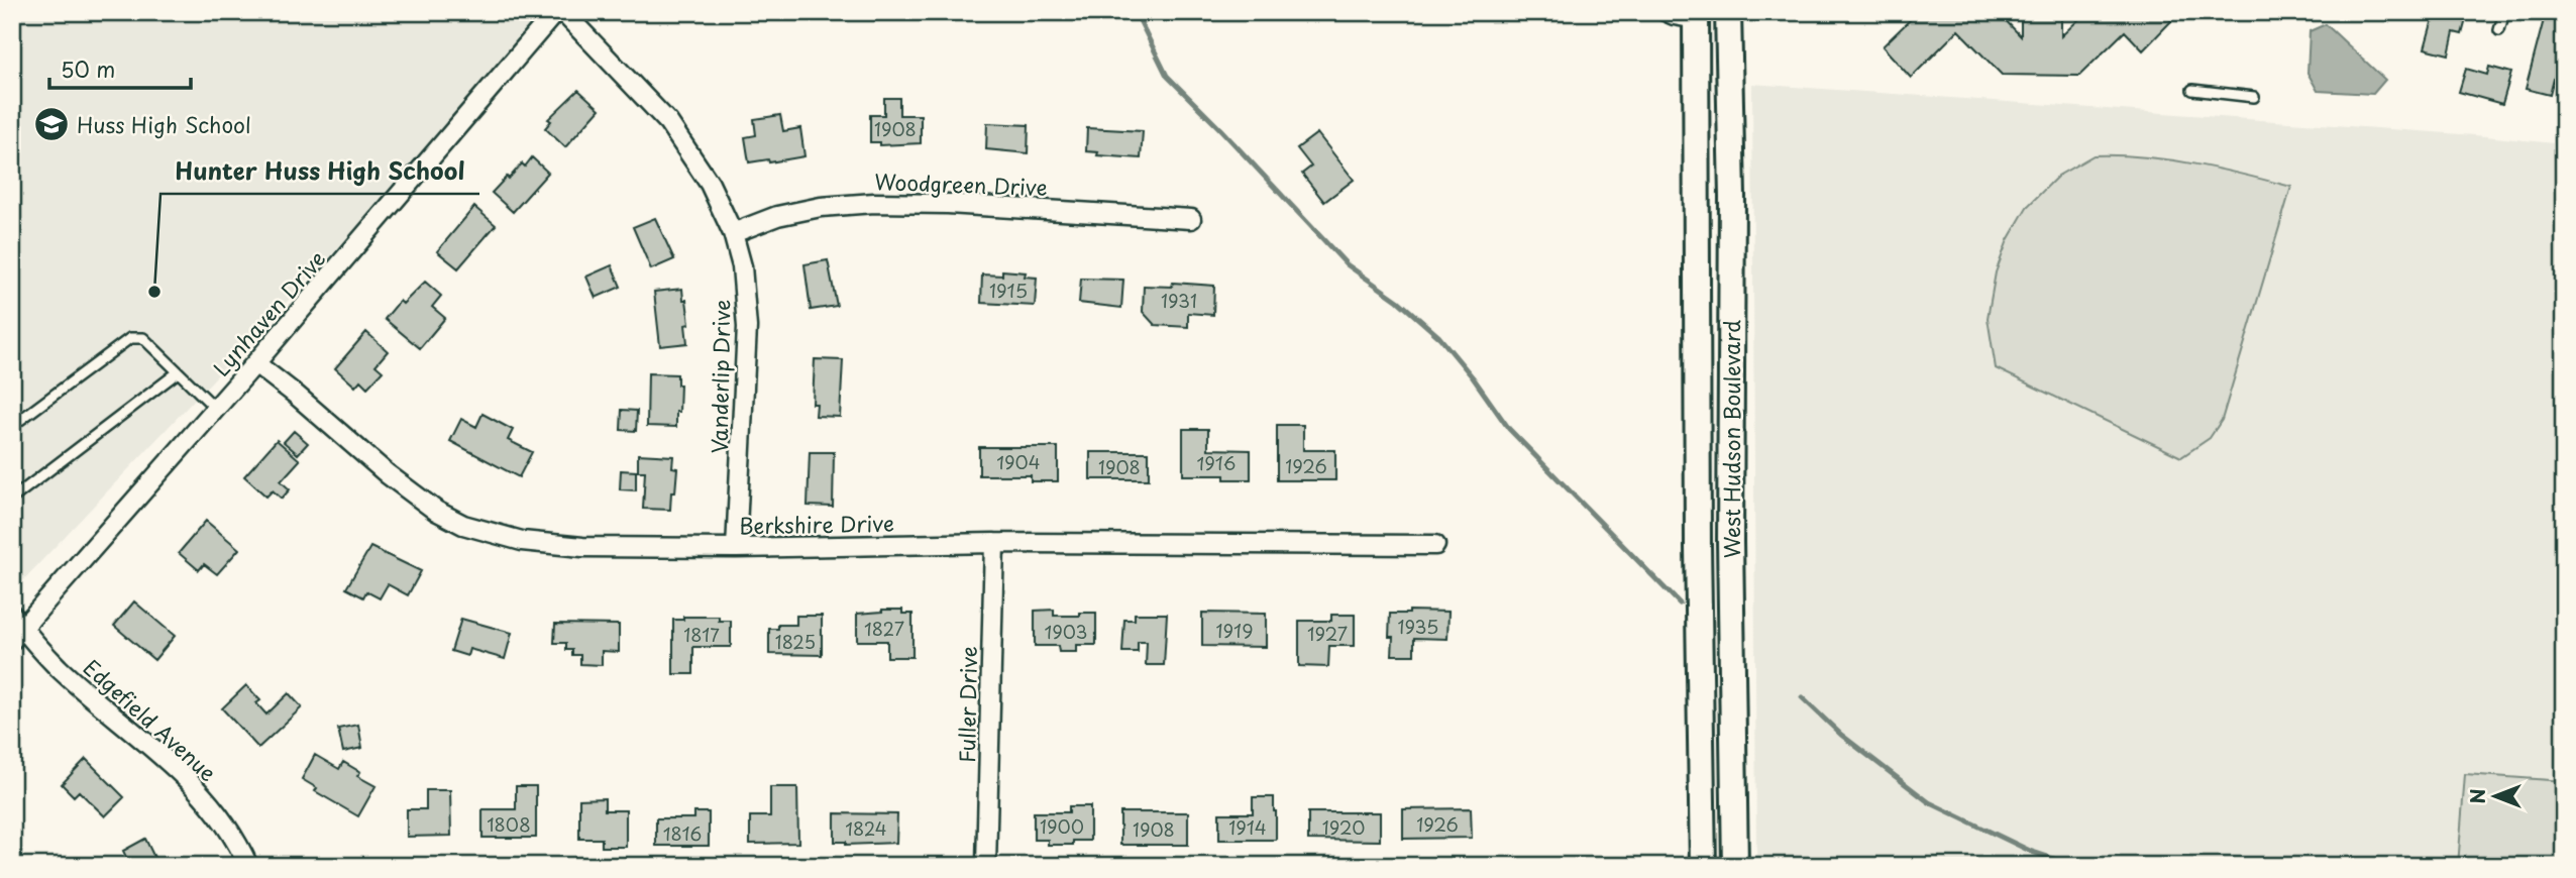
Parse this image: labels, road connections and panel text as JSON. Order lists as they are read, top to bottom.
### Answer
{
  "streets": {
    "main road": ["West Hudson Boulevard"],
    "street": [
      "Woodgreen Drive",
      "Lynhaven Drive",
      "Vanderlip Drive",
      "Berkshire Drive",
      "Fuller Drive",
      "Edgefield Avenue"
    ]
  },
  "crossings": [
    ["Woodgreen Drive", "Vanderlip Drive"],
    ["Lynhaven Drive", "Berkshire Drive"],
    ["Lynhaven Drive", "Edgefield Avenue"],
    ["Vanderlip Drive", "Berkshire Drive"],
    ["Berkshire Drive", "Fuller Drive"]
  ],
  "places": {
    "school or university": ["Huss High School"],
    "other": ["Hunter Huss High School"]
  },
  "house_numbers": [
    "1908",
    "1915",
    "1931",
    "1904",
    "1916",
    "1926",
    "1908",
    "1935",
    "1827",
    "1919",
    "1903",
    "1927",
    "1817",
    "1825",
    "1808",
    "1926",
    "1900",
    "1914",
    "1920",
    "1824",
    "1908",
    "1816"
  ],
  "scale_bar": "50 m",
  "north": "left"
}
